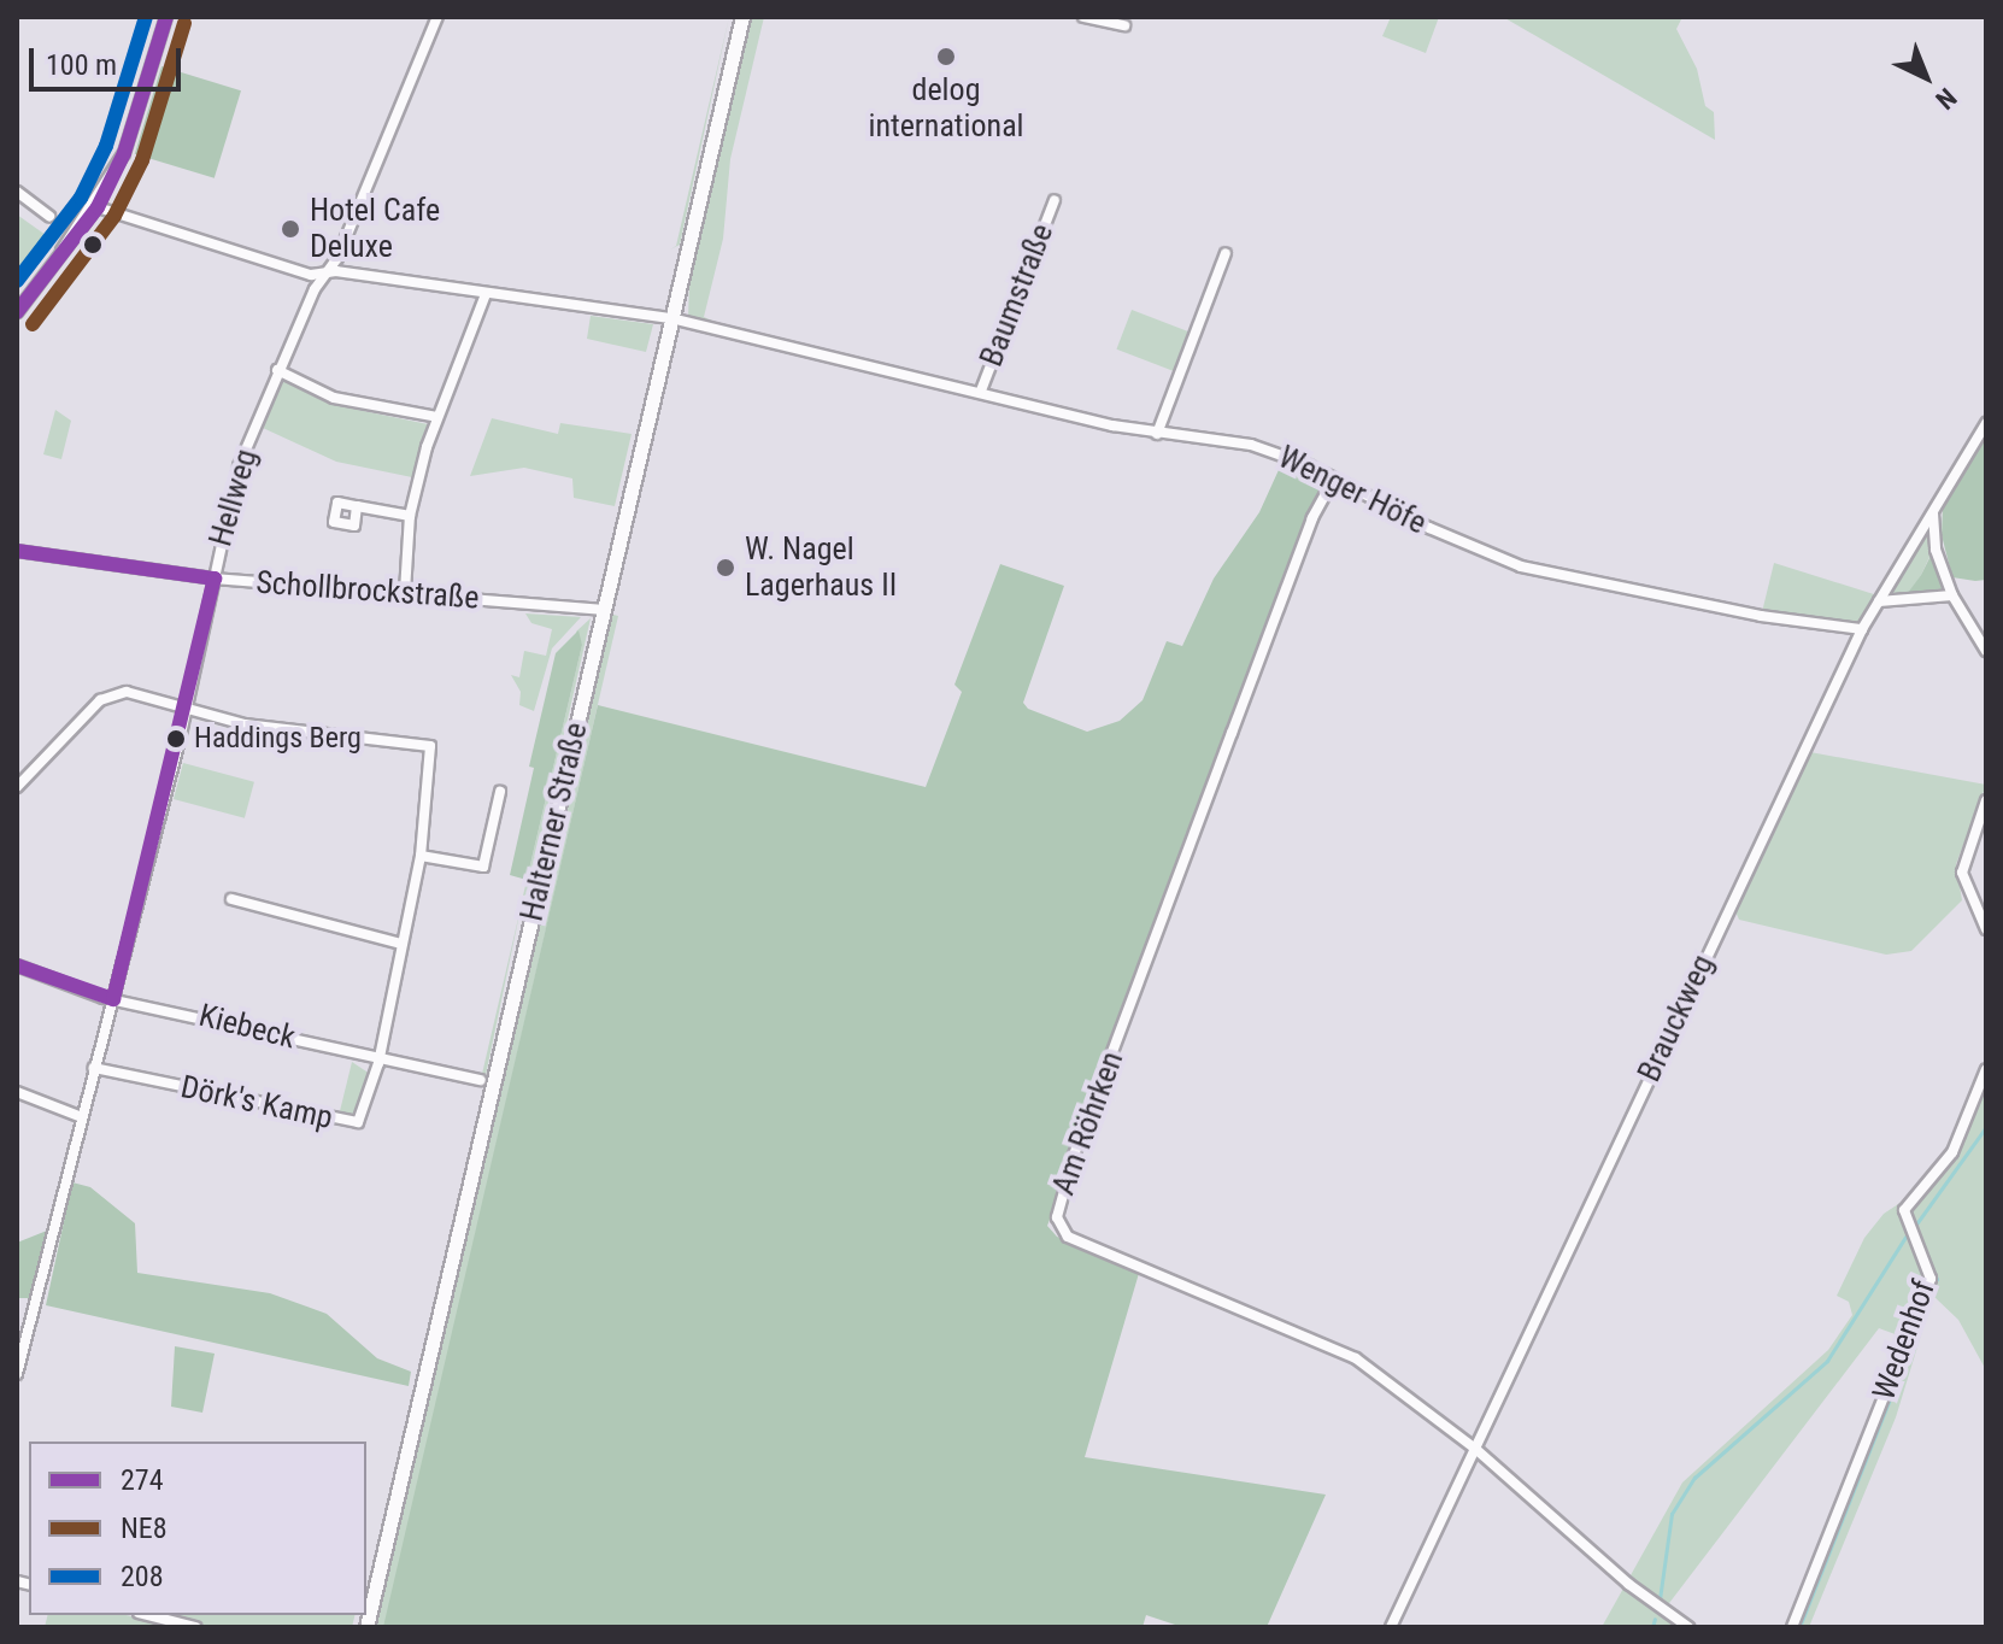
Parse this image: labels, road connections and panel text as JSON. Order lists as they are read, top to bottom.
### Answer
{
  "streets": {
    "main road": ["Halterner Straße"],
    "street": [
      "Baumstraße",
      "Wenger Höfe",
      "Hellweg",
      "Schollbrockstraße",
      "Brauckweg",
      "Kiebeck",
      "Dörk's Kamp",
      "Am Röhrken",
      "Wedenhof"
    ]
  },
  "crossings": [
    ["Baumstraße", "Wenger Höfe"],
    ["Wenger Höfe", "Hellweg"],
    ["Wenger Höfe", "Halterner Straße"],
    ["Wenger Höfe", "Brauckweg"],
    ["Wenger Höfe", "Am Röhrken"],
    ["Hellweg", "Schollbrockstraße"],
    ["Hellweg", "Kiebeck"],
    ["Hellweg", "Dörk's Kamp"],
    ["Schollbrockstraße", "Halterner Straße"],
    ["Brauckweg", "Am Röhrken"],
    ["Kiebeck", "Dörk's Kamp"]
  ],
  "places": [
    "delog international",
    "Hotel Cafe Deluxe",
    "W. Nagel Lagerhaus II",
    "Haddings Berg"
  ],
  "lines": ["transit line 274", "transit line 208", "transit line NE8"],
  "legend": ["274", "NE8", "208"],
  "scale_bar": "100 m",
  "north": "bottom right"
}
